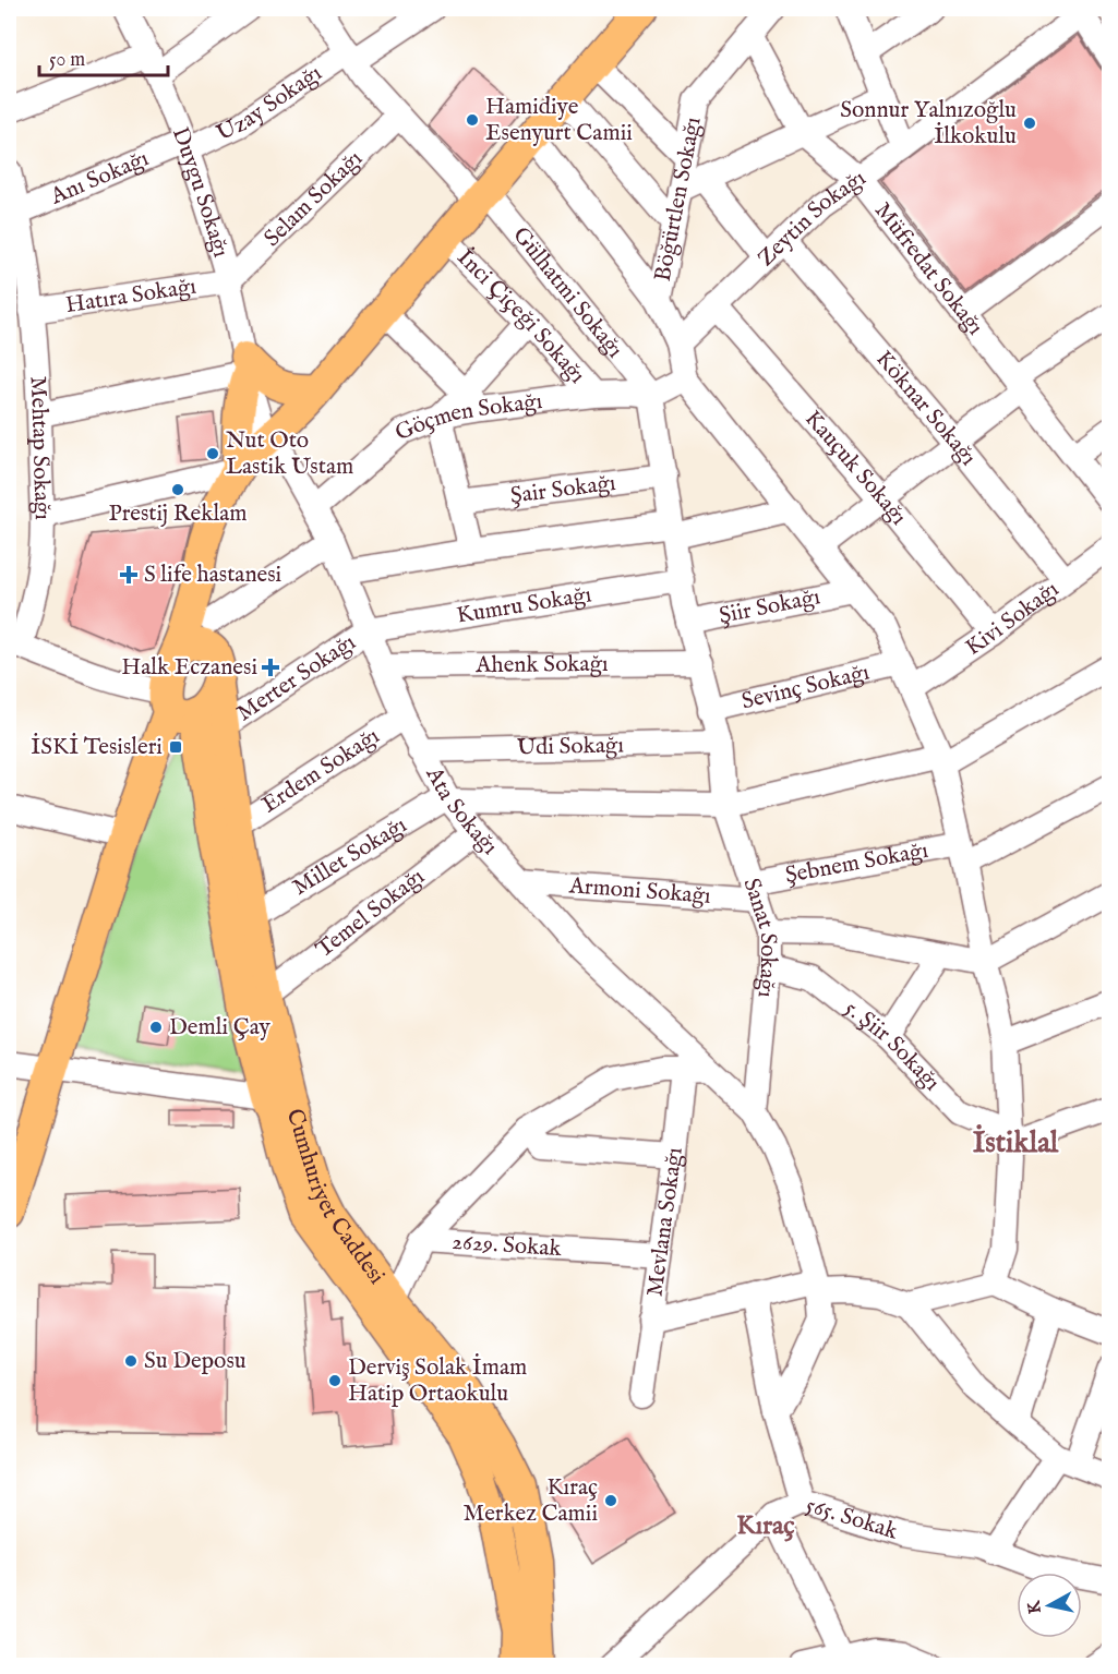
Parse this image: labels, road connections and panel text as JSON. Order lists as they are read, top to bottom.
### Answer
{
  "streets": {
    "main road": ["Cumhuriyet Caddesi"],
    "street": [
      "Uzay Sokağı",
      "Anı Sokağı",
      "Duygu Sokağı",
      "Selam Sokağı",
      "Böğürtlen Sokağı",
      "Zeytin Sokağı",
      "Müfredat Sokağı",
      "Gülhatmi Sokağı",
      "Hatıra Sokağı",
      "İnci Çiçeği Sokağı",
      "Köknar Sokağı",
      "Göçmen Sokağı",
      "Mehtap Sokağı",
      "Kauçuk Sokağı",
      "Şair Sokağı",
      "Kumru Sokağı",
      "Şiir Sokağı",
      "Kivi Sokağı",
      "Ahenk Sokağı",
      "Merter Sokağı",
      "Sevinç Sokağı",
      "Udi Sokağı",
      "Erdem Sokağı",
      "Ata Sokağı",
      "Millet Sokağı",
      "Şebnem Sokağı",
      "Armoni Sokağı",
      "Temel Sokağı",
      "Sanat Sokağı",
      "5. Şiir Sokağı",
      "Mevlana Sokağı",
      "2629. Sokak",
      "565. Sokak"
    ]
  },
  "crossings": [
    ["Uzay Sokağı", "Anı Sokağı"],
    ["Uzay Sokağı", "Duygu Sokağı"],
    ["Uzay Sokağı", "Gülhatmi Sokağı"],
    ["Anı Sokağı", "Duygu Sokağı"],
    ["Anı Sokağı", "Mehtap Sokağı"],
    ["Duygu Sokağı", "Selam Sokağı"],
    ["Duygu Sokağı", "Hatıra Sokağı"],
    ["Duygu Sokağı", "Ata Sokağı"],
    ["Selam Sokağı", "Gülhatmi Sokağı"],
    ["Selam Sokağı", "Hatıra Sokağı"],
    ["Böğürtlen Sokağı", "Müfredat Sokağı"],
    ["Zeytin Sokağı", "Müfredat Sokağı"],
    ["Zeytin Sokağı", "Köknar Sokağı"],
    ["Zeytin Sokağı", "Kauçuk Sokağı"],
    ["Gülhatmi Sokağı", "Göçmen Sokağı"],
    ["Gülhatmi Sokağı", "Sanat Sokağı"],
    ["Hatıra Sokağı", "Mehtap Sokağı"],
    ["İnci Çiçeği Sokağı", "Göçmen Sokağı"],
    ["Köknar Sokağı", "Kivi Sokağı"],
    ["Göçmen Sokağı", "Ata Sokağı"],
    ["Göçmen Sokağı", "Sanat Sokağı"],
    ["Kauçuk Sokağı", "Kivi Sokağı"],
    ["Şair Sokağı", "Sanat Sokağı"],
    ["Kumru Sokağı", "Merter Sokağı"],
    ["Kumru Sokağı", "Ata Sokağı"],
    ["Kumru Sokağı", "Sanat Sokağı"],
    ["Şiir Sokağı", "Sanat Sokağı"],
    ["Ahenk Sokağı", "Ata Sokağı"],
    ["Ahenk Sokağı", "Sanat Sokağı"],
    ["Merter Sokağı", "Ata Sokağı"],
    ["Merter Sokağı", "Cumhuriyet Caddesi"],
    ["Sevinç Sokağı", "Sanat Sokağı"],
    ["Udi Sokağı", "Ata Sokağı"],
    ["Udi Sokağı", "Sanat Sokağı"],
    ["Erdem Sokağı", "Ata Sokağı"],
    ["Erdem Sokağı", "Cumhuriyet Caddesi"],
    ["Ata Sokağı", "Millet Sokağı"],
    ["Ata Sokağı", "Armoni Sokağı"],
    ["Ata Sokağı", "Temel Sokağı"],
    ["Ata Sokağı", "Sanat Sokağı"],
    ["Ata Sokağı", "Mevlana Sokağı"],
    ["Millet Sokağı", "Cumhuriyet Caddesi"],
    ["Şebnem Sokağı", "Armoni Sokağı"],
    ["Şebnem Sokağı", "Sanat Sokağı"],
    ["Armoni Sokağı", "Sanat Sokağı"],
    ["Temel Sokağı", "Cumhuriyet Caddesi"],
    ["Sanat Sokağı", "5. Şiir Sokağı"],
    ["Cumhuriyet Caddesi", "2629. Sokak"],
    ["Mevlana Sokağı", "2629. Sokak"]
  ],
  "districts": ["İstiklal", "Kıraç"],
  "places": {
    "other": [
      "Hamidiye Esenyurt Camii",
      "Sonnur Yalnızoğlu İlkokulu",
      "Nut Oto Lastik Ustam",
      "Prestij Reklam",
      "Demli Çay",
      "Su Deposu",
      "Derviş Solak İmam Hatip Ortaokulu",
      "Kıraç Merkez Camii"
    ],
    "health": ["S life hastanesi", "Halk Eczanesi"],
    "transit": ["İSKİ Tesisleri"]
  },
  "scale_bar": "50 m",
  "north": "left"
}
